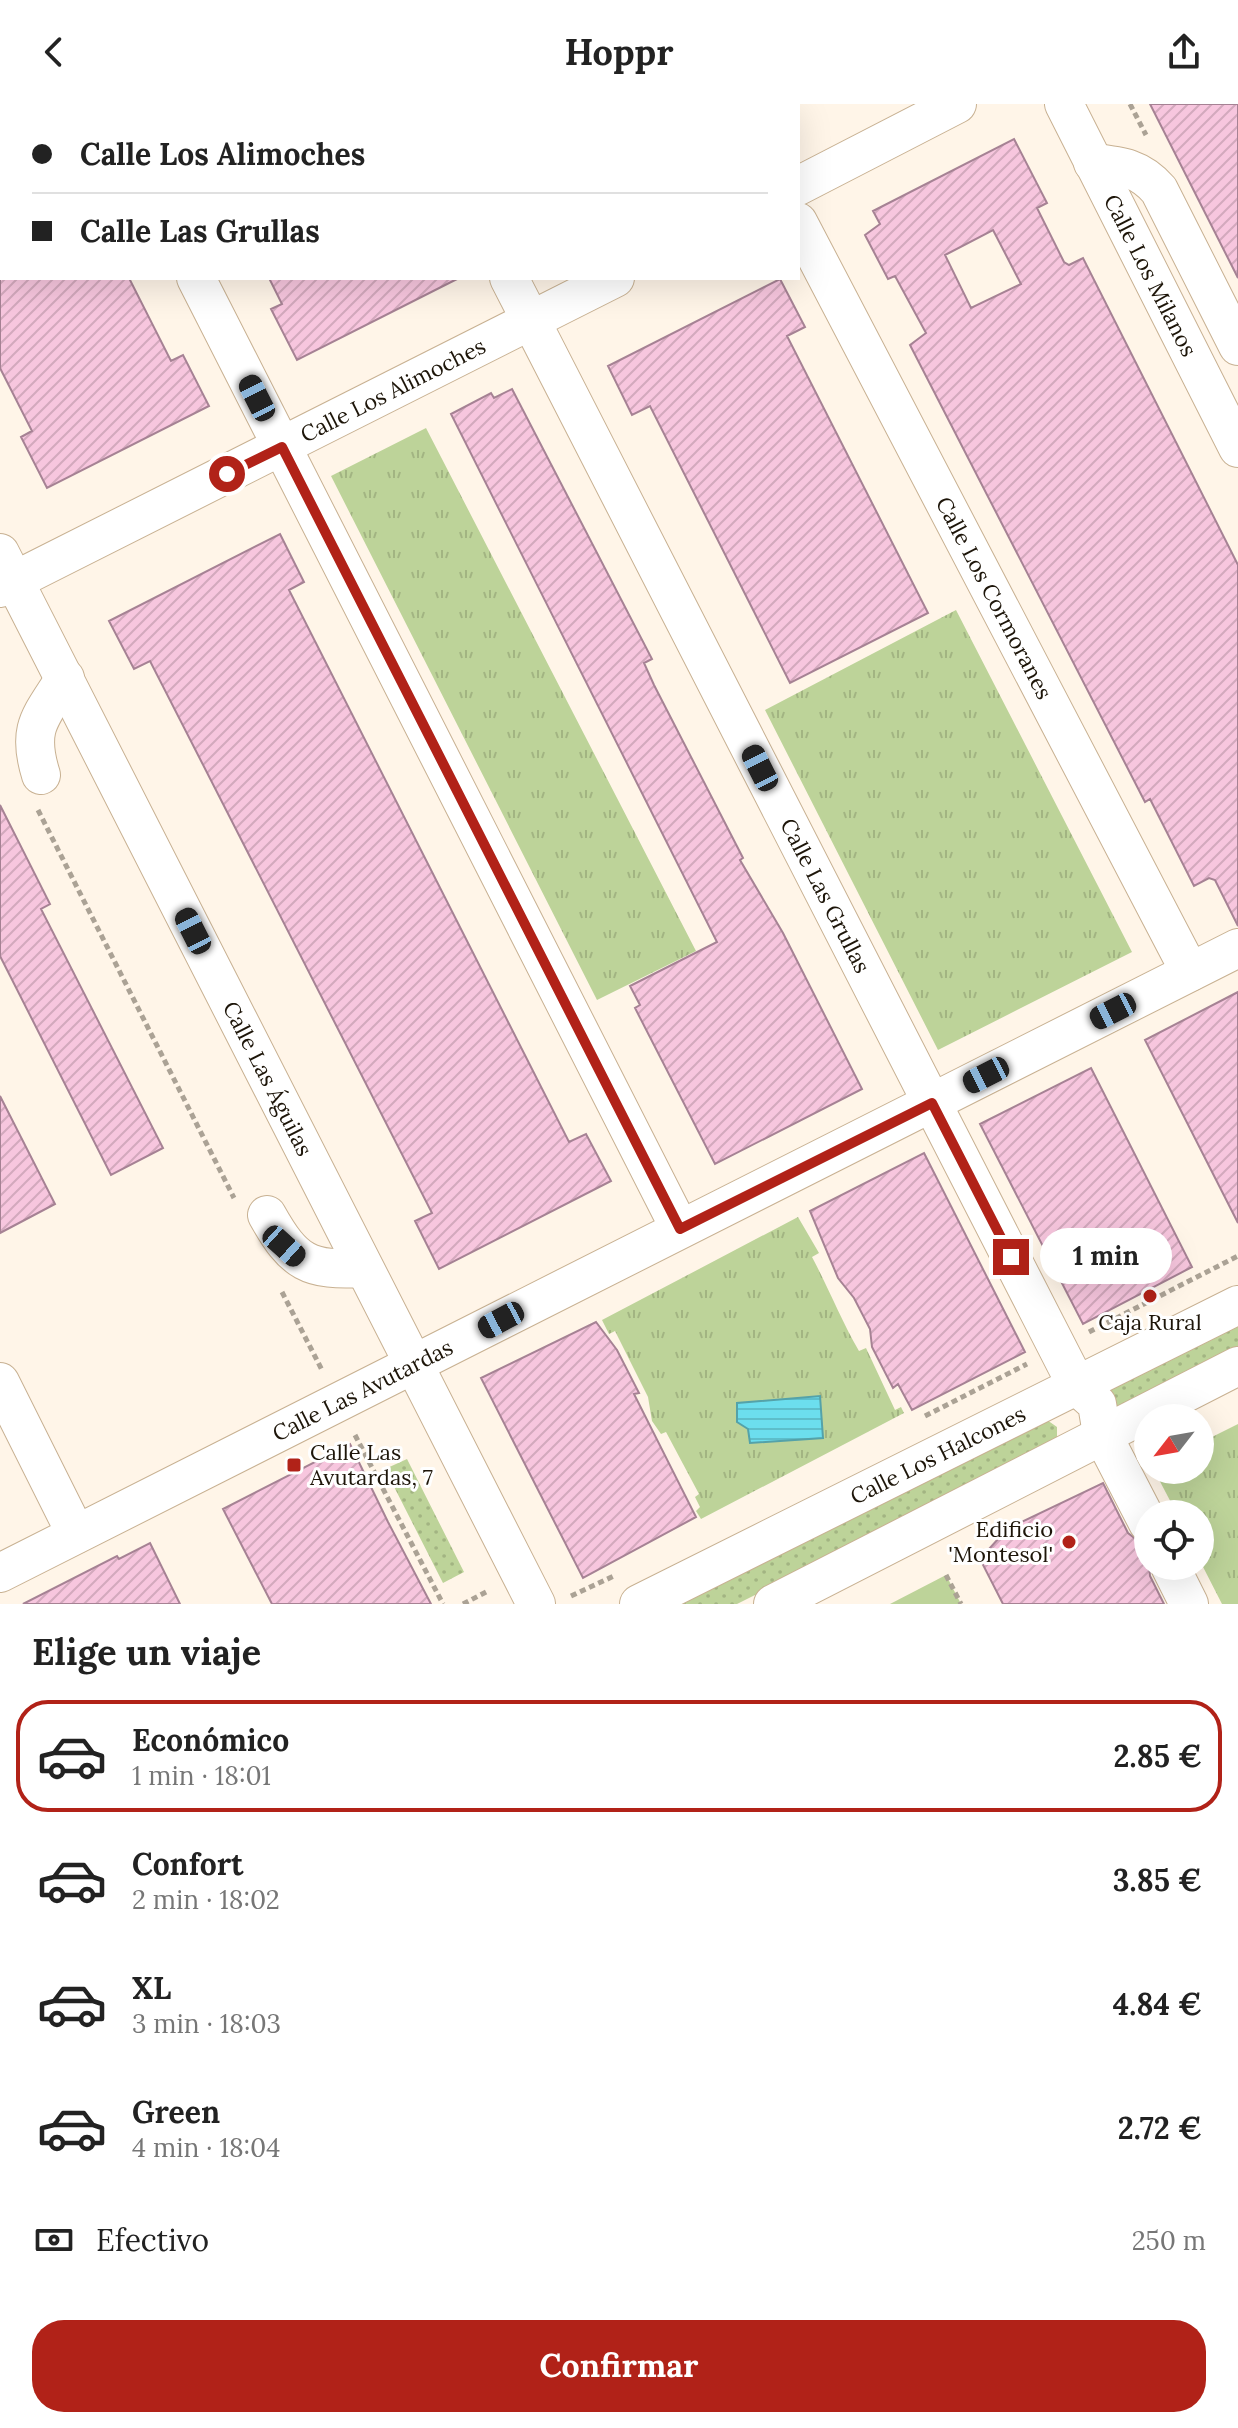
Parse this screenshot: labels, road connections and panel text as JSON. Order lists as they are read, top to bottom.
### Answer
{
  "streets": {
    "street": [
      "Calle Los Milanos",
      "Calle Los Alimoches",
      "Calle Los Cormoranes",
      "Calle Las Grullas",
      "Calle Las Águilas",
      "Calle Las Avutardas",
      "Calle Los Halcones"
    ]
  },
  "crossings": [
    ["Calle Los Alimoches", "Calle Las Grullas"],
    ["Calle Los Alimoches", "Calle Las Águilas"],
    ["Calle Los Cormoranes", "Calle Las Avutardas"],
    ["Calle Las Grullas", "Calle Las Avutardas"],
    ["Calle Las Grullas", "Calle Los Halcones"],
    ["Calle Las Águilas", "Calle Las Avutardas"]
  ],
  "places": {
    "other": ["Caja Rural", "Edificio 'Montesol'"],
    "transit": ["Calle Las Avutardas, 7"]
  },
  "north": "bottom left",
  "page": {
    "header": "Hoppr",
    "banner": ["Calle Los Alimoches", "Calle Las Grullas"],
    "bubble": "1 min",
    "heading": "Elige un viaje",
    "list": [
      {
        "name": "Económico",
        "note": "1 min · 18:01",
        "value": "2.85 €"
      },
      {
        "name": "Confort",
        "note": "2 min · 18:02",
        "value": "3.85 €"
      },
      {
        "name": "XL",
        "note": "3 min · 18:03",
        "value": "4.84 €"
      },
      {
        "name": "Green",
        "note": "4 min · 18:04",
        "value": "2.72 €"
      }
    ],
    "pay": ["Efectivo", "250 m"],
    "buttons": "Confirmar"
  }
}
